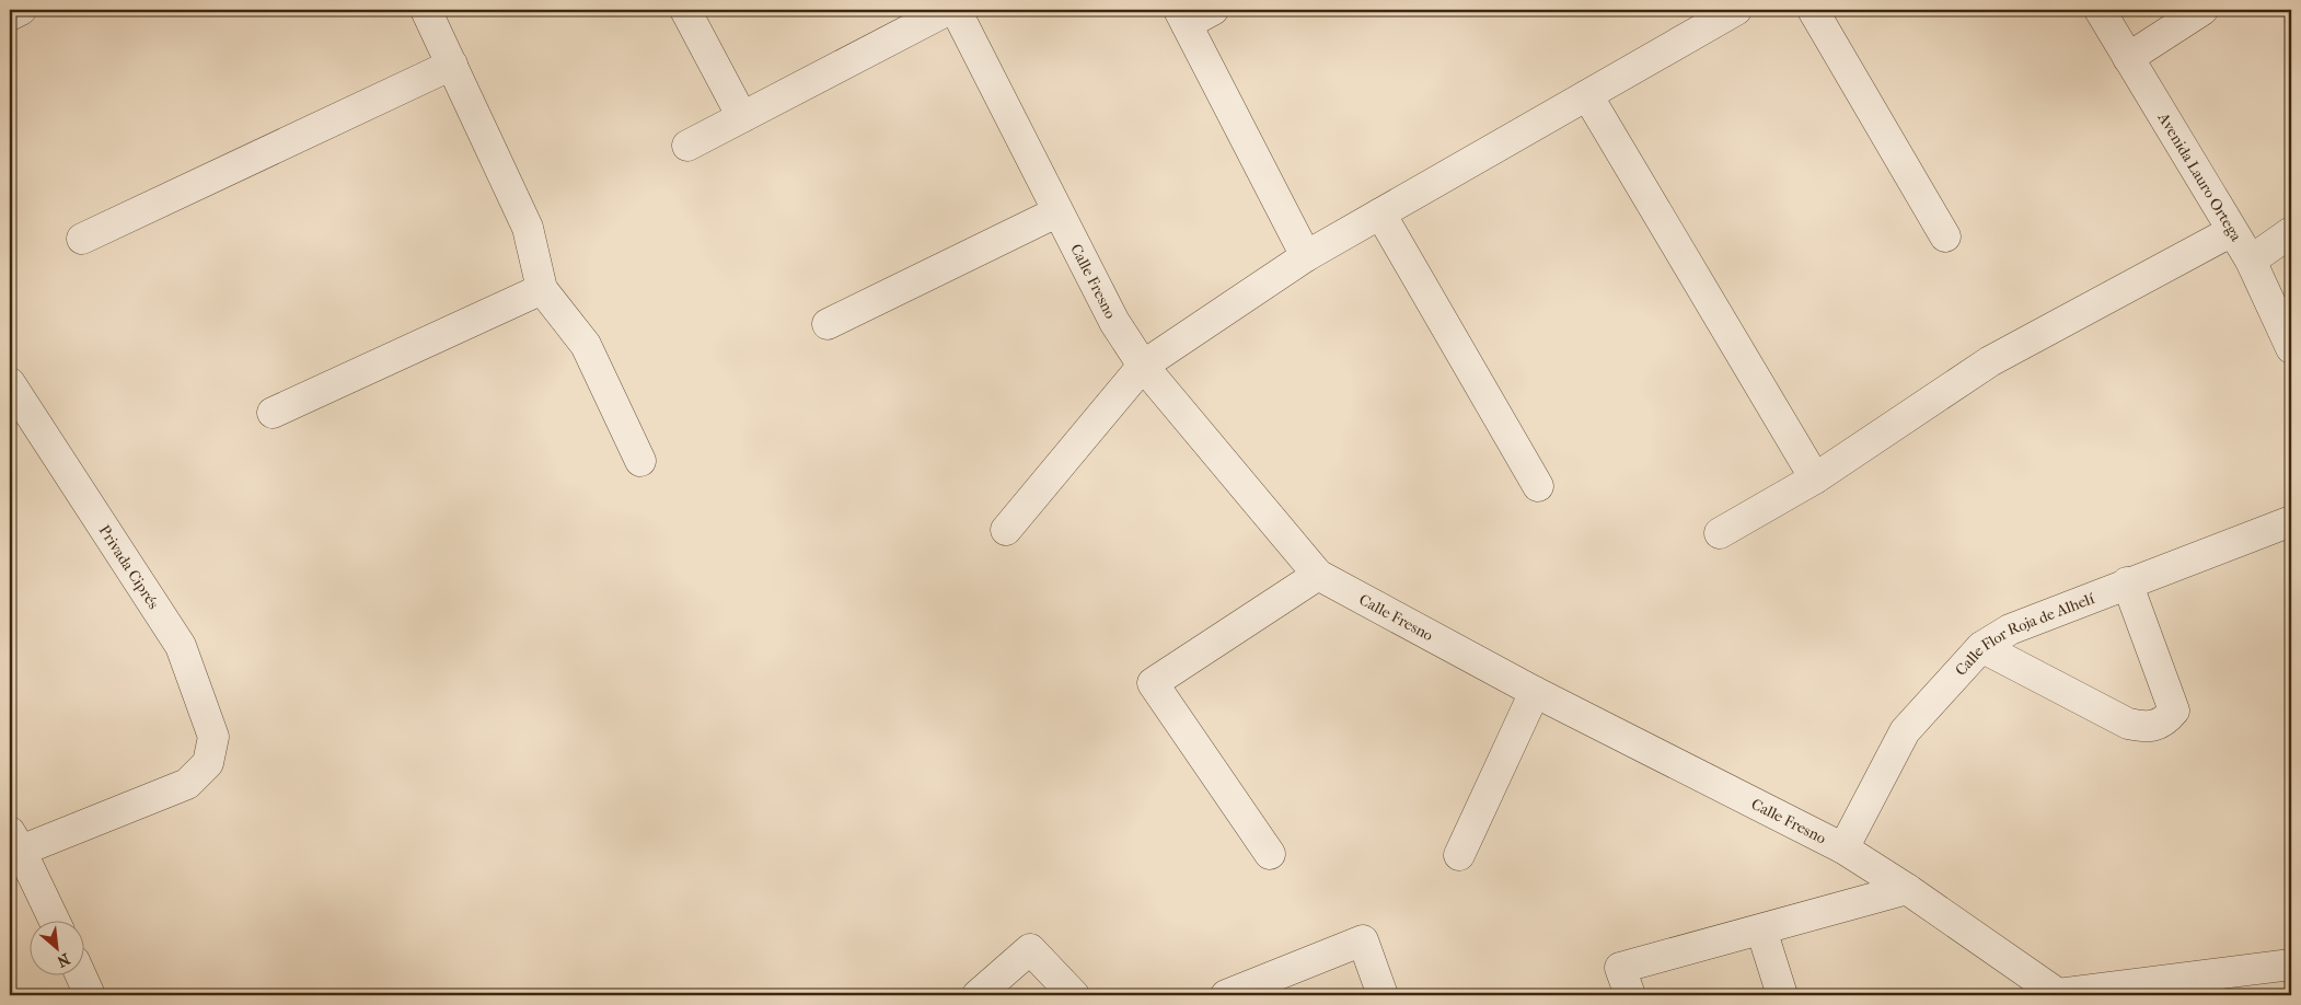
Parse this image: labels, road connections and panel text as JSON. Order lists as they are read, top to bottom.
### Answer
{
  "streets": {
    "street": [
      "Avenida Lauro Ortega",
      "Calle Fresno",
      "Privada Ciprés",
      "Calle Flor Roja de Alhelí"
    ]
  },
  "crossings": [
    ["Calle Fresno", "Calle Flor Roja de Alhelí"]
  ],
  "north": "bottom right"
}
